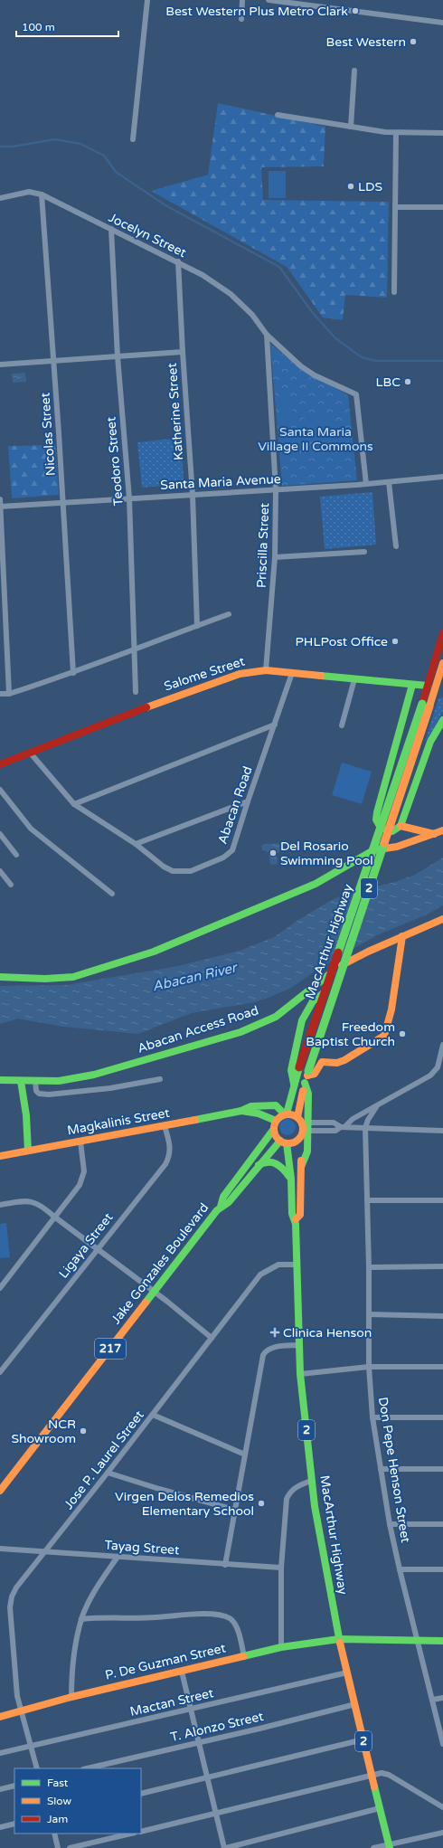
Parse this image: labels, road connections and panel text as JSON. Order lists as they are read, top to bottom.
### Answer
{
  "streets": {
    "main road": [
      "Salome Street",
      "2",
      "MacArthur Highway",
      "Abacan Access Road",
      "Magkalinis Street",
      "Jake Gonzales Boulevard",
      "217",
      "P. De Guzman Street"
    ],
    "street": [
      "Jocelyn Street",
      "Katherine Street",
      "Nicolas Street",
      "Teodoro Street",
      "Santa Maria Avenue",
      "Priscilla Street",
      "Abacan Road",
      "Ligaya Street",
      "Jose P. Laurel Street",
      "Don Pepe Henson Street",
      "Tayag Street",
      "Mactan Street",
      "T. Alonzo Street"
    ]
  },
  "crossings": [
    ["Jocelyn Street", "Katherine Street"],
    ["Jocelyn Street", "Nicolas Street"],
    ["Jocelyn Street", "Teodoro Street"],
    ["Jocelyn Street", "Santa Maria Avenue"],
    ["Jocelyn Street", "Priscilla Street"],
    ["Katherine Street", "Santa Maria Avenue"],
    ["Nicolas Street", "Santa Maria Avenue"],
    ["Teodoro Street", "Santa Maria Avenue"],
    ["Santa Maria Avenue", "Priscilla Street"],
    ["Priscilla Street", "Salome Street"],
    ["Salome Street", "Abacan Road"],
    ["Salome Street", "MacArthur Highway"],
    ["2", "MacArthur Highway"],
    ["2", "Magkalinis Street"],
    ["2", "Jake Gonzales Boulevard"],
    ["MacArthur Highway", "Magkalinis Street"],
    ["MacArthur Highway", "Jake Gonzales Boulevard"],
    ["MacArthur Highway", "Jose P. Laurel Street"],
    ["MacArthur Highway", "P. De Guzman Street"],
    ["MacArthur Highway", "Mactan Street"],
    ["MacArthur Highway", "T. Alonzo Street"],
    ["Magkalinis Street", "Ligaya Street"],
    ["Magkalinis Street", "Jake Gonzales Boulevard"],
    ["Jose P. Laurel Street", "Tayag Street"],
    ["Jose P. Laurel Street", "P. De Guzman Street"],
    ["Jose P. Laurel Street", "Mactan Street"],
    ["Don Pepe Henson Street", "P. De Guzman Street"]
  ],
  "water": ["Abacan River"],
  "parks": ["Santa Maria Village II Commons"],
  "places": {
    "other": [
      "Best Western Plus Metro Clark",
      "Best Western",
      "LDS",
      "LBC",
      "PHLPost Office",
      "Del Rosario Swimming Pool",
      "Freedom Baptist Church",
      "NCR Showroom",
      "Virgen Delos Remedios Elementary School"
    ],
    "health": ["Clinica Henson"]
  },
  "legend": ["Fast", "Slow", "Jam"],
  "scale_bar": "100 m"
}
